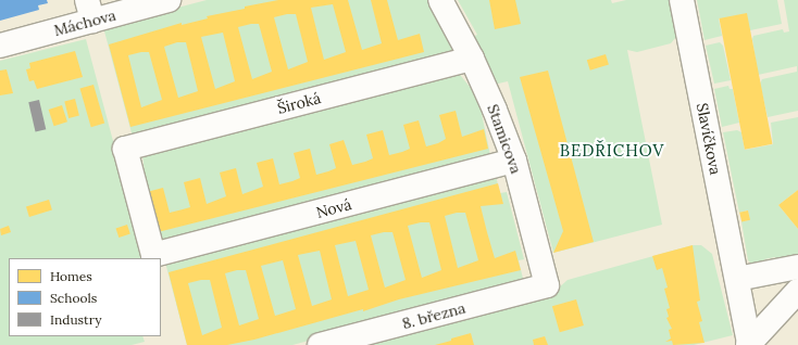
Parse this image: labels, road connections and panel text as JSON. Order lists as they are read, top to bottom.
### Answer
{
  "streets": {
    "street": [
      "Máchova",
      "Široká",
      "Stamicova",
      "Slavíčkova",
      "Nová",
      "8. března"
    ]
  },
  "crossings": [
    ["Široká", "Stamicova"],
    ["Široká", "Nová"],
    ["Stamicova", "Nová"],
    ["Stamicova", "8. března"]
  ],
  "districts": ["BEDŘICHOV"],
  "legend": ["Homes", "Schools", "Industry"]
}
